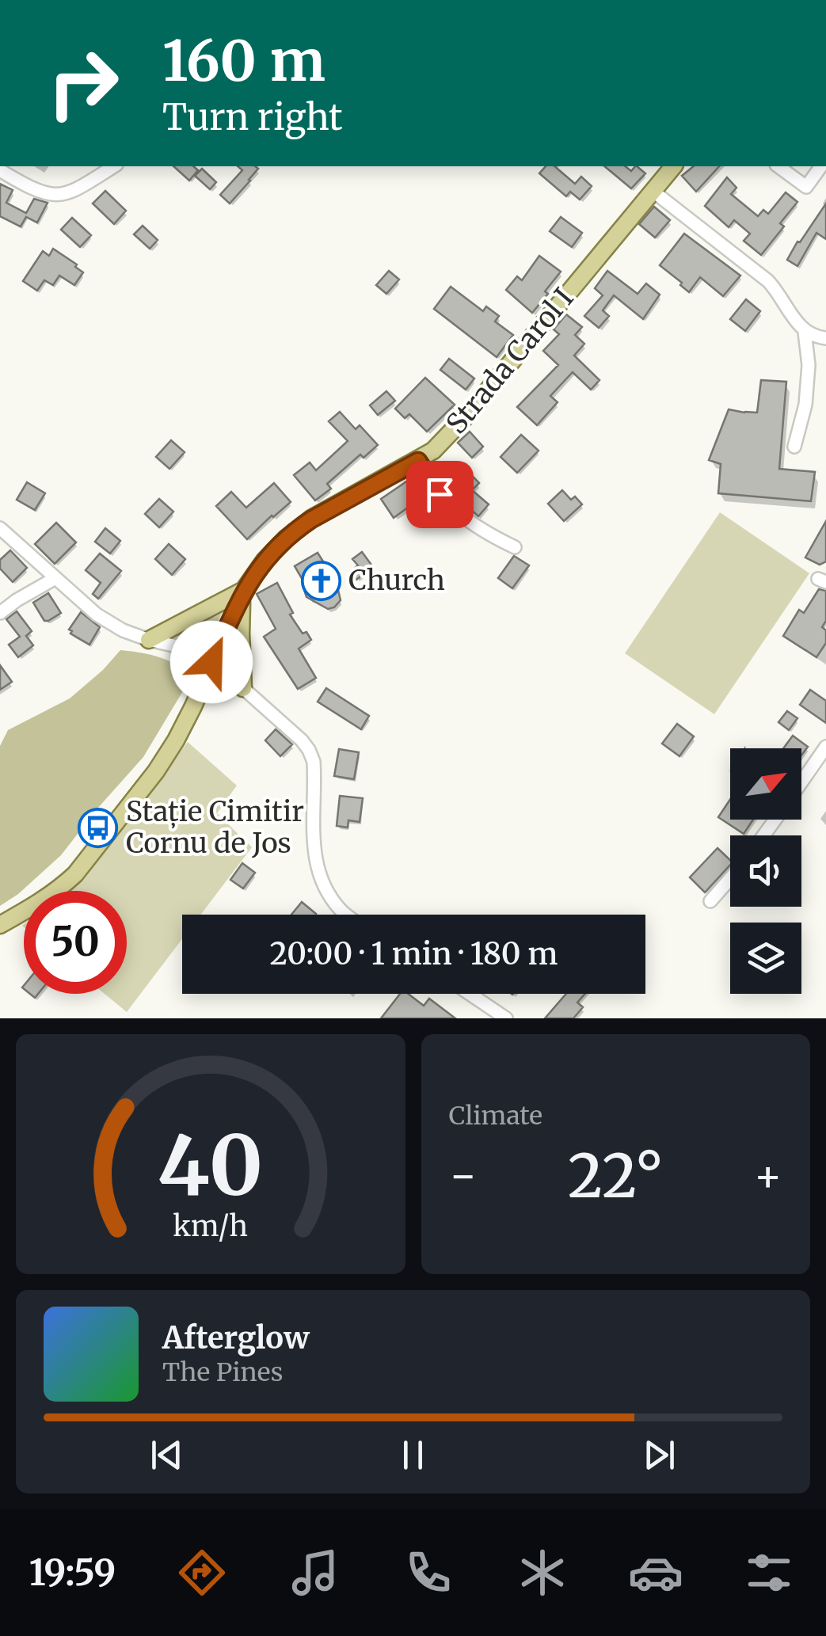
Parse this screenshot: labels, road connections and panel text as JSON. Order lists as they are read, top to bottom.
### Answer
{
  "streets": {
    "main road": ["Strada Carol I"]
  },
  "places": {
    "church": ["Church"],
    "bus stop": ["Stație Cimitir Cornu de Jos"]
  },
  "north": "top right",
  "page": {
    "turn": ["160 m", "Turn right"],
    "limit": "50",
    "trip": "20:00 · 1 min · 180 m",
    "tile": "Climate",
    "heat": ["−", "22°", "+"],
    "song": ["Afterglow", "The Pines"],
    "tabs": "19:59",
    "gauge": ["40", "km/h"]
  }
}
